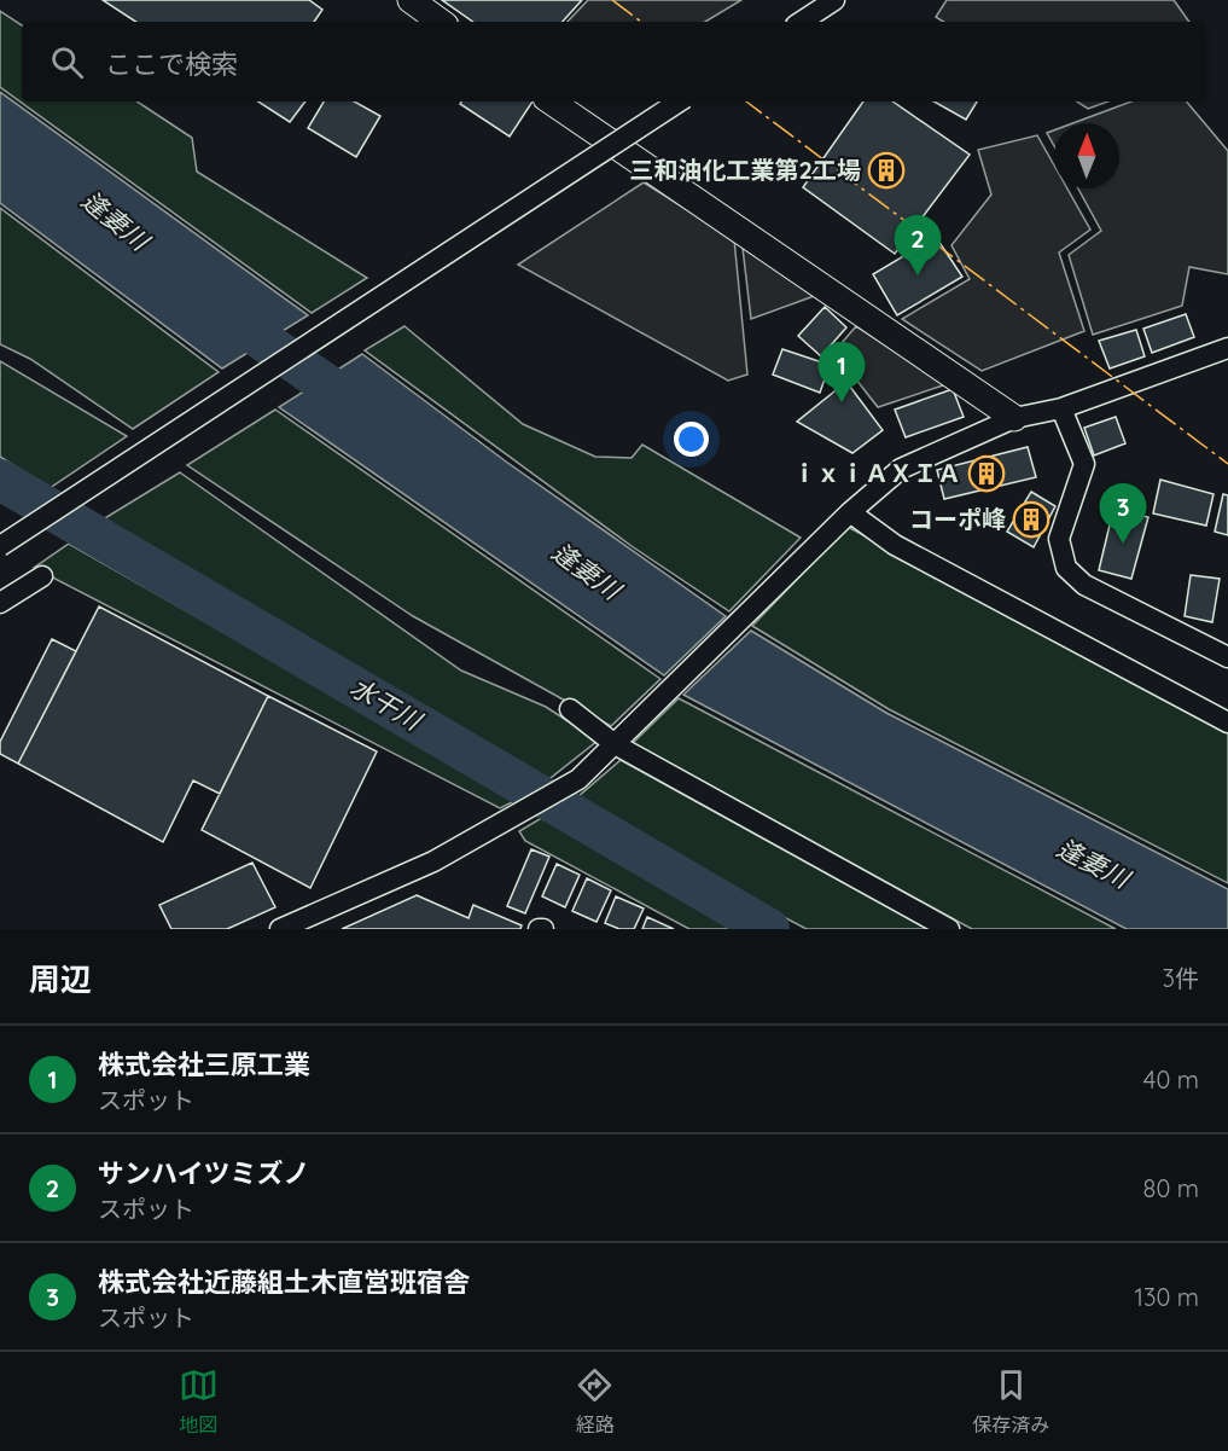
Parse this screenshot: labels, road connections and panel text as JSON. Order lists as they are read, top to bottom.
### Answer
{
  "water": ["逢妻川", "水干川"],
  "places": {
    "building": ["三和油化工業第2工場", "ｉｘｉＡＸＩＡ", "コーポ峰"]
  },
  "north": "top",
  "page": {
    "search": "ここで検索",
    "pins": ["2", "1", "3"],
    "heading": ["周辺", "3件"],
    "list": [
      {
        "mark": "1",
        "name": "株式会社三原工業",
        "note": "スポット",
        "value": "40 m"
      },
      {
        "mark": "2",
        "name": "サンハイツミズノ",
        "note": "スポット",
        "value": "80 m"
      },
      {
        "mark": "3",
        "name": "株式会社近藤組土木直営班宿舎",
        "note": "スポット",
        "value": "130 m"
      }
    ],
    "nav": ["地図", "経路", "保存済み"]
  }
}
